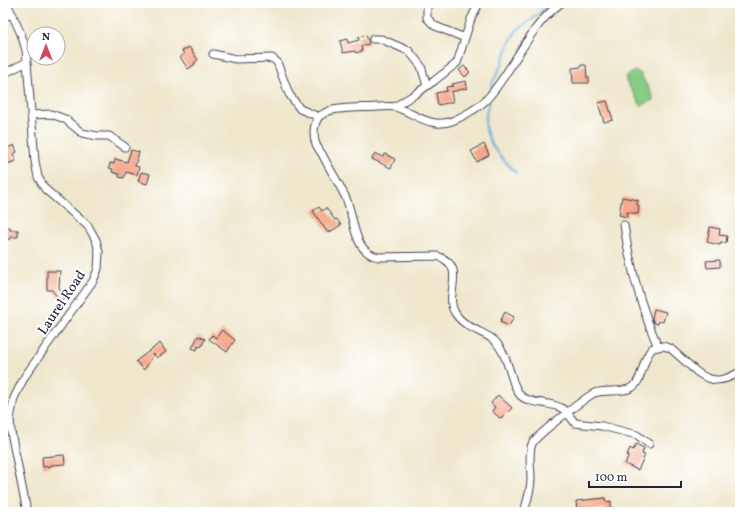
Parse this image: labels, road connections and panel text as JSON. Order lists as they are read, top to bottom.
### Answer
{
  "streets": {
    "street": ["Laurel Road"]
  },
  "scale_bar": "100 m",
  "north": "top"
}
